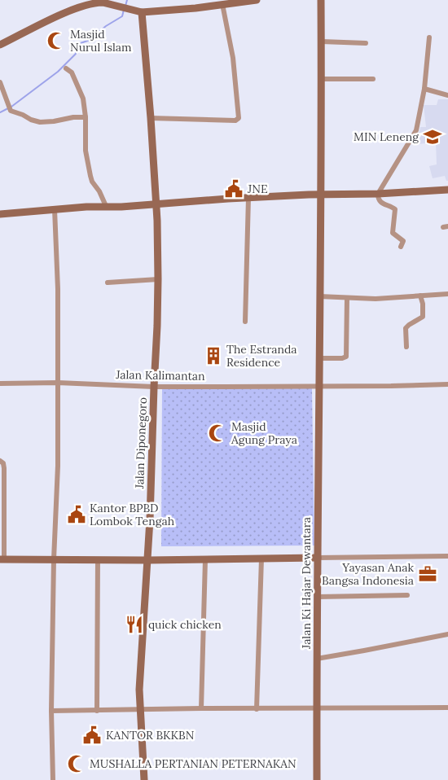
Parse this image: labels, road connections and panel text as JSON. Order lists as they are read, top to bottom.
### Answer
{
  "streets": {
    "street": ["Jalan Kalimantan", "Jalan Diponegoro", "Jalan Ki Hajar Dewantara"]
  },
  "crossings": [
    ["Jalan Kalimantan", "Jalan Diponegoro"],
    ["Jalan Kalimantan", "Jalan Ki Hajar Dewantara"]
  ],
  "places": {
    "mosque": ["Masjid Nurul Islam", "Masjid Agung Praya", "MUSHALLA PERTANIAN PETERNAKAN"],
    "school or university": ["MIN Leneng"],
    "public building": ["JNE", "Kantor BPBD Lombok Tengah", "KANTOR BKKBN"],
    "building": ["The Estranda Residence"],
    "office": ["Yayasan Anak Bangsa Indonesia"],
    "restaurant": ["quick chicken"]
  }
}
